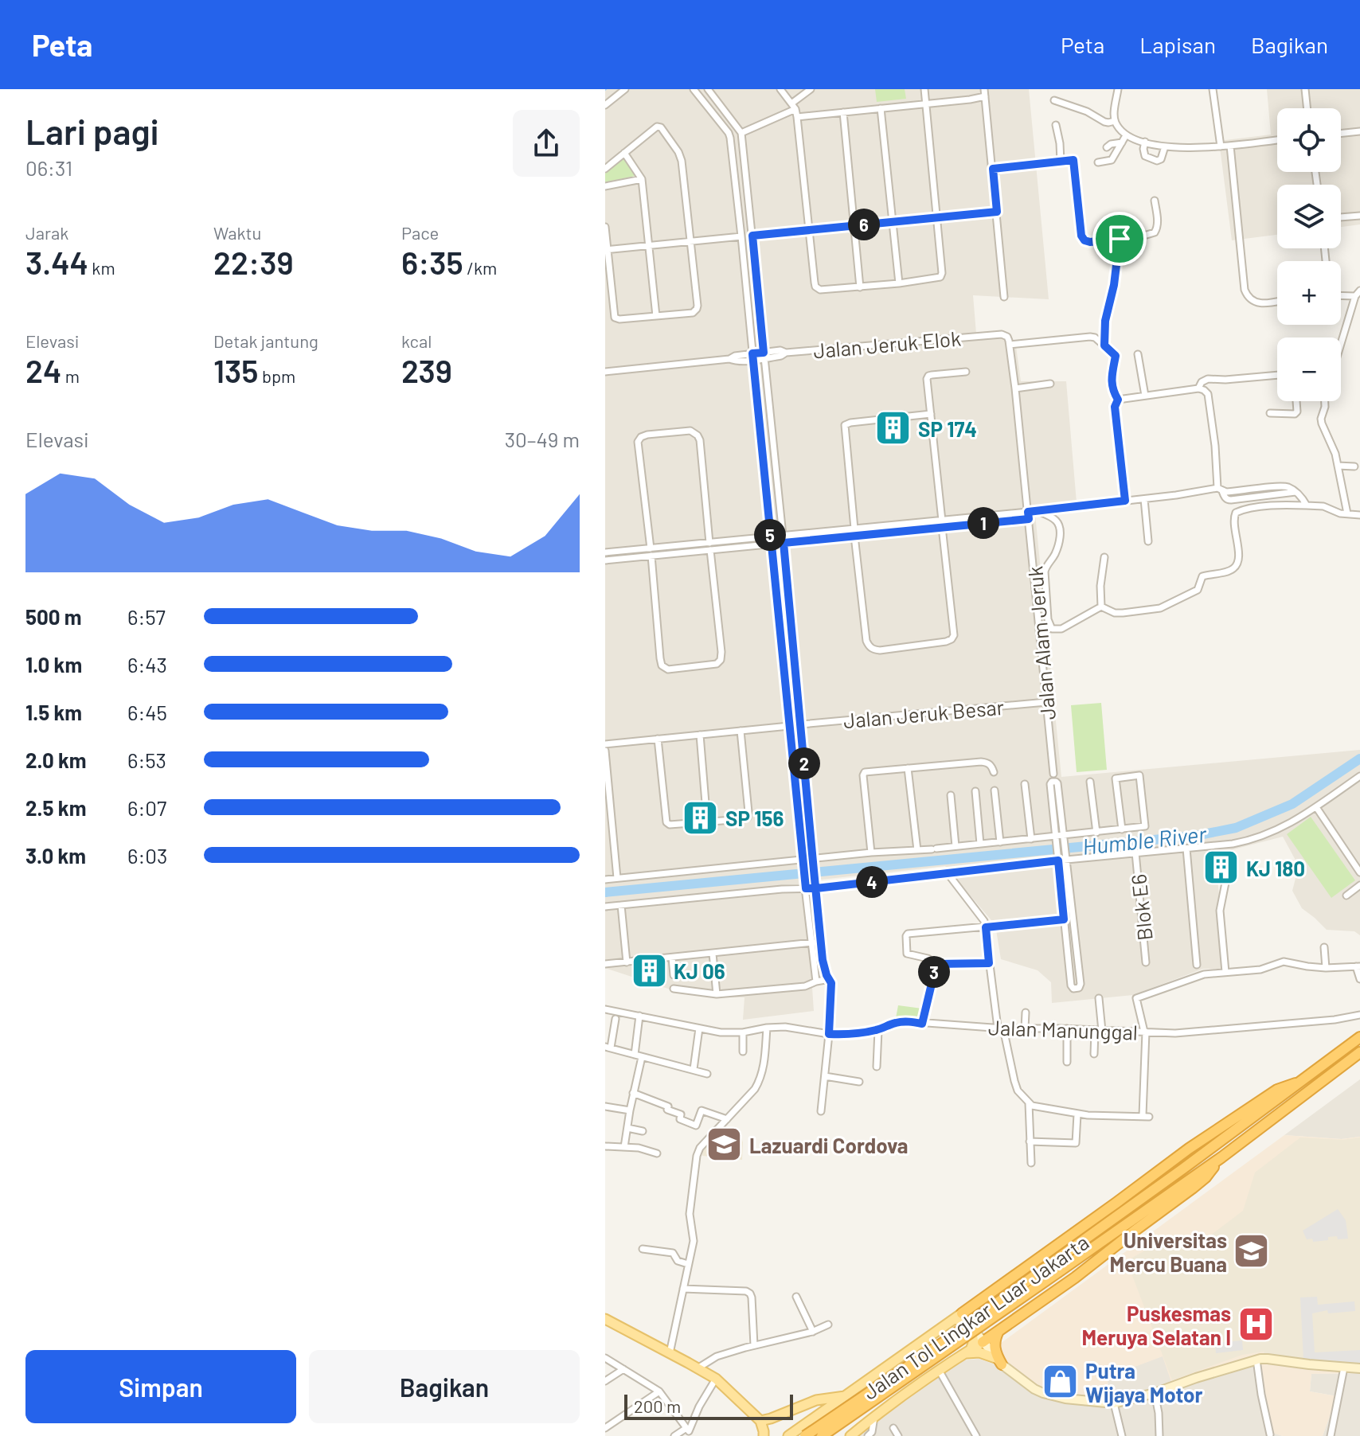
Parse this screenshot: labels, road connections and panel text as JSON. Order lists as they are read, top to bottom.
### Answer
{
  "streets": {
    "highway": ["Jalan Tol Lingkar Luar Jakarta"],
    "street": [
      "Jalan Jeruk Elok",
      "Jalan Alam Jeruk",
      "Jalan Jeruk Besar",
      "Blok E6",
      "Jalan Manunggal"
    ]
  },
  "crossings": [
    ["Jalan Jeruk Elok", "Jalan Alam Jeruk"],
    ["Jalan Alam Jeruk", "Jalan Jeruk Besar"]
  ],
  "water": ["Humble River"],
  "places": {
    "building": [
      "SP 174",
      "SP 156",
      "KJ 180",
      "KJ 06"
    ],
    "school or university": ["Lazuardi Cordova", "Universitas Mercu Buana"],
    "hospital": ["Puskesmas Meruya Selatan I"],
    "shop": ["Putra Wijaya Motor"]
  },
  "scale_bar": "200 m",
  "page": {
    "header": "Peta",
    "nav": ["Peta", "Lapisan", "Bagikan"],
    "heading": ["Lari pagi", "06:31"],
    "map_buttons": ["+", "−"],
    "stats": [
      ["Jarak", "3.44 km"],
      ["Waktu", "22:39"],
      ["Pace", "6:35 /km"],
      ["Elevasi", "24 m"],
      ["Detak jantung", "135 bpm"],
      ["kcal", "239"]
    ],
    "pins": [
      "6",
      "1",
      "5",
      "2",
      "4",
      "3"
    ],
    "chart": ["Elevasi", "30–49 m"],
    "list": [
      {
        "name": "500 m",
        "note": "6:57"
      },
      {
        "name": "1.0 km",
        "note": "6:43"
      },
      {
        "name": "1.5 km",
        "note": "6:45"
      },
      {
        "name": "2.0 km",
        "note": "6:53"
      },
      {
        "name": "2.5 km",
        "note": "6:07"
      },
      {
        "name": "3.0 km",
        "note": "6:03"
      }
    ],
    "buttons": ["Simpan", "Bagikan"],
    "scale": "200 m"
  }
}
